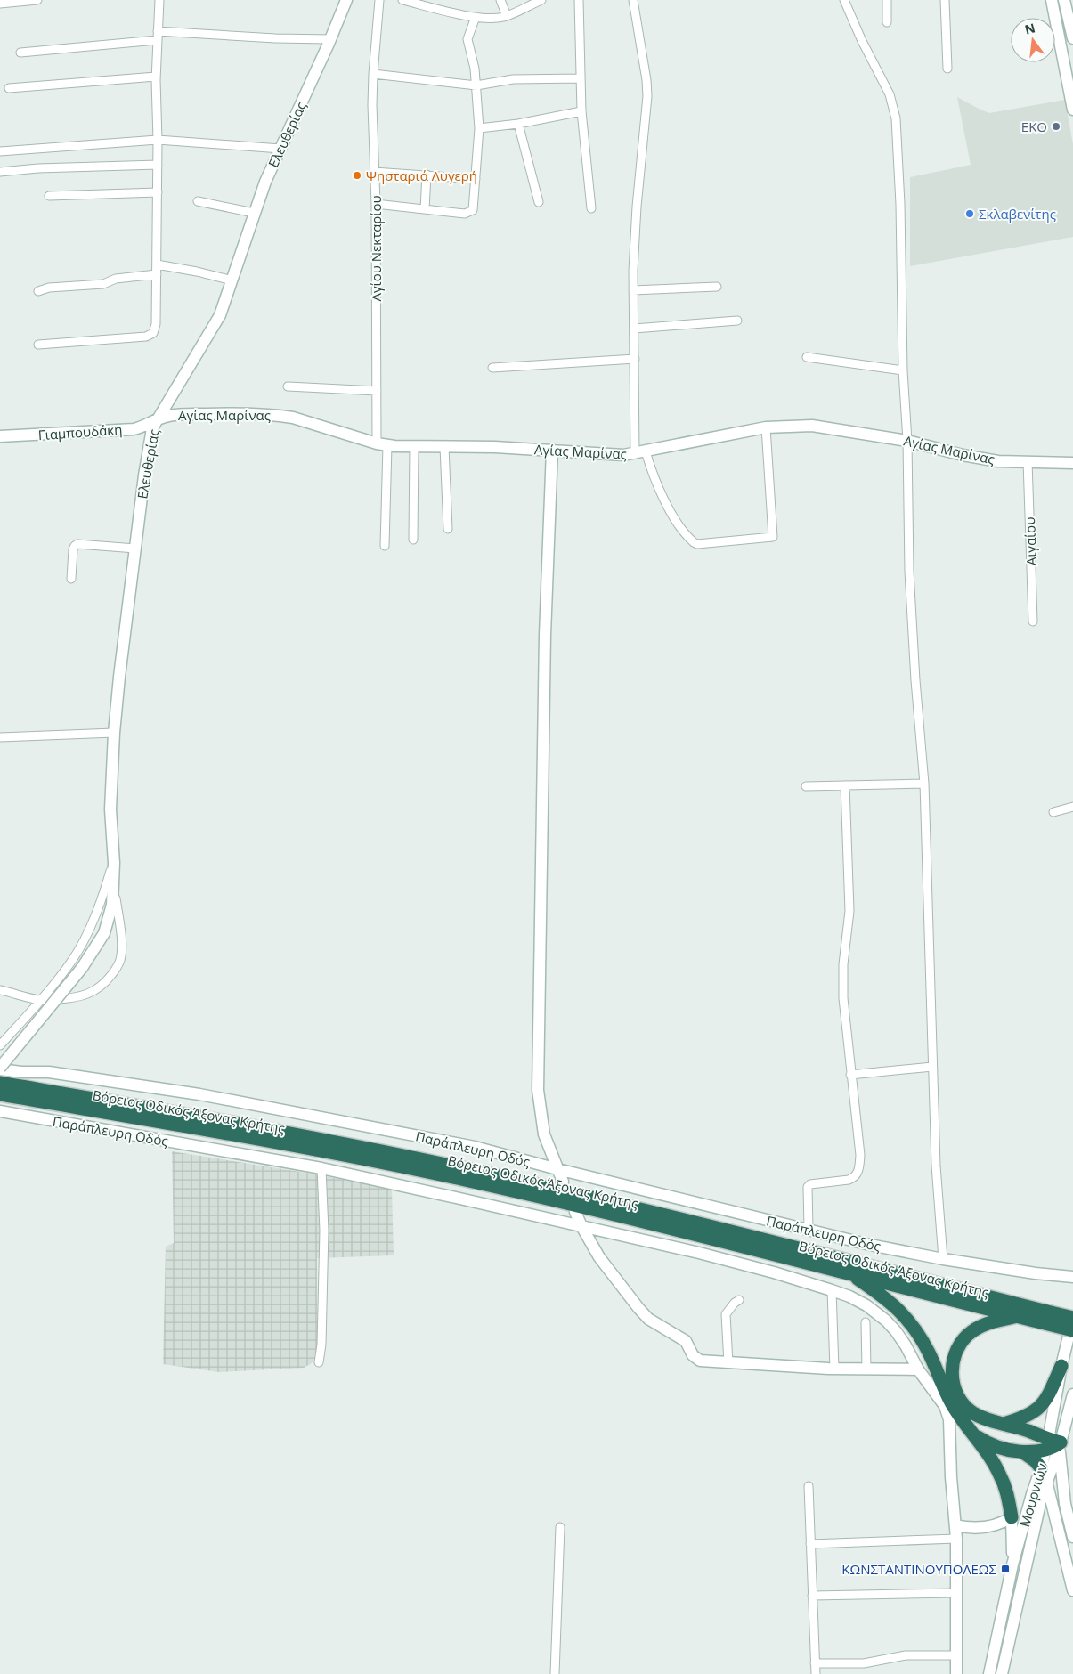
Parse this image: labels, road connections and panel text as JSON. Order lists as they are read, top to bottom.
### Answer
{
  "streets": {
    "highway": ["Βόρειος Οδικός Άξονας Κρήτης"],
    "street": [
      "Ελευθερίας",
      "Αγίου Νεκταρίου",
      "Αγίας Μαρίνας",
      "Γιαμπουδάκη",
      "Αιγαίου",
      "Παράπλευρη Οδός",
      "Μουρνιών"
    ]
  },
  "crossings": [
    ["Ελευθερίας", "Αγίας Μαρίνας"],
    ["Ελευθερίας", "Γιαμπουδάκη"],
    ["Ελευθερίας", "Παράπλευρη Οδός"],
    ["Αγίου Νεκταρίου", "Αγίας Μαρίνας"],
    ["Αγίας Μαρίνας", "Γιαμπουδάκη"],
    ["Αγίας Μαρίνας", "Αιγαίου"],
    ["Βόρειος Οδικός Άξονας Κρήτης", "Μουρνιών"]
  ],
  "places": {
    "other": ["EKO", "Ψησταριά Λυγερή", "Σκλαβενίτης"],
    "transit": ["ΚΩΝΣΤΑΝΤΙΝΟΥΠΟΛΕΩΣ"]
  },
  "north": "top"
}
